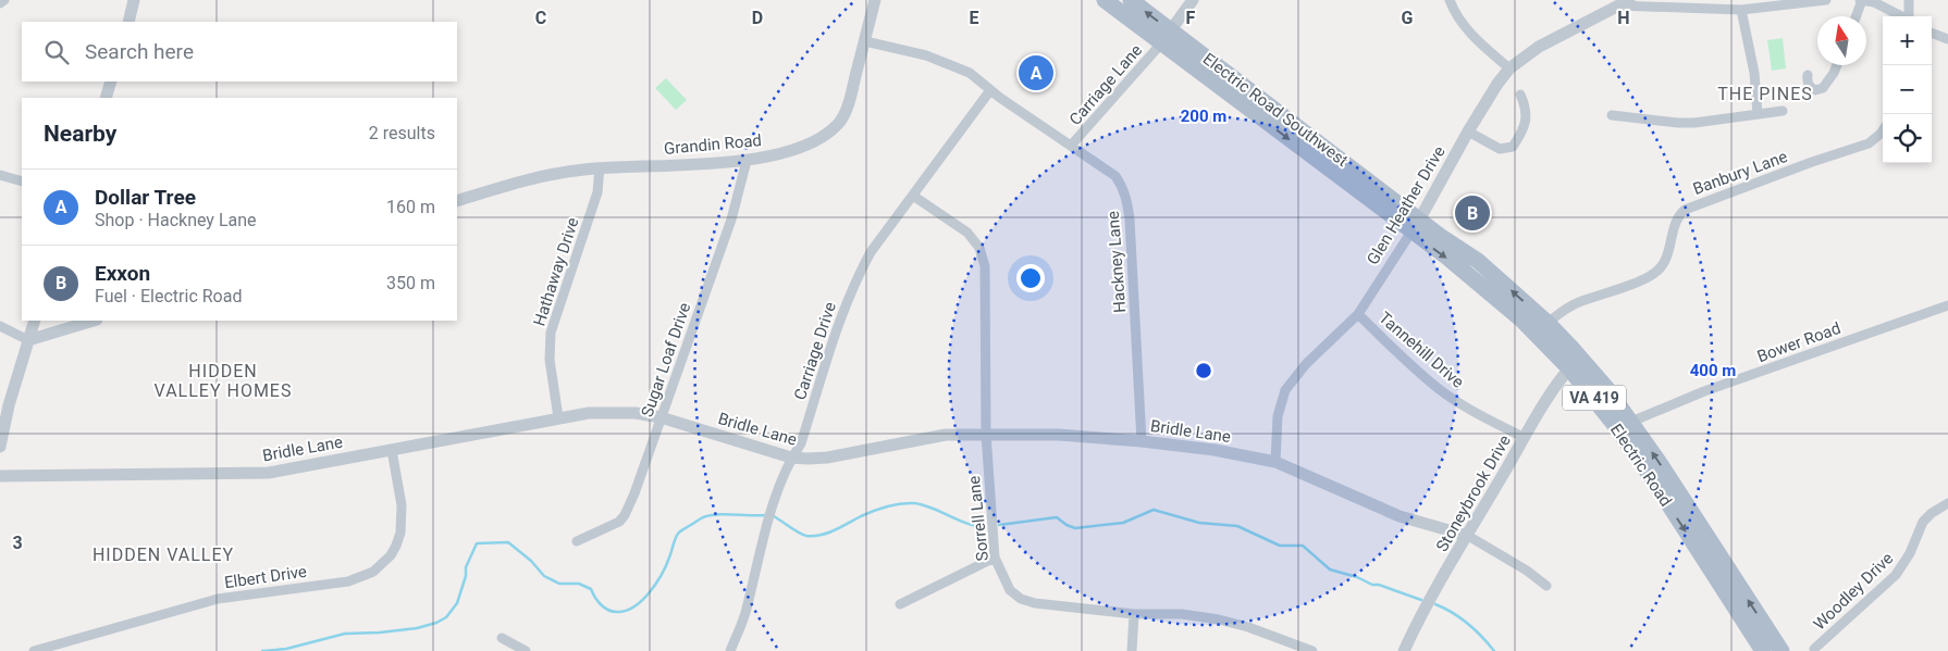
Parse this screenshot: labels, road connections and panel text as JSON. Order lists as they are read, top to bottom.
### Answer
{
  "streets": {
    "main road": ["Electric Road Southwest", "VA 419", "Electric Road"],
    "street": [
      "Carriage Lane",
      "Grandin Road",
      "Banbury Lane",
      "Glen Heather Drive",
      "Hackney Lane",
      "Hathaway Drive",
      "Bower Road",
      "Tannehill Drive",
      "Carriage Drive",
      "Sugar Loaf Drive",
      "Bridle Lane",
      "Stoneybrook Drive",
      "Sorrell Lane",
      "Elbert Drive",
      "Woodley Drive"
    ]
  },
  "crossings": [
    ["Carriage Lane", "Electric Road Southwest"],
    ["Carriage Lane", "Hackney Lane"],
    ["Electric Road Southwest", "Glen Heather Drive"],
    ["Electric Road Southwest", "Electric Road"],
    ["Grandin Road", "Hackney Lane"],
    ["Grandin Road", "Hathaway Drive"],
    ["Grandin Road", "Sugar Loaf Drive"],
    ["Banbury Lane", "Electric Road"],
    ["Glen Heather Drive", "Tannehill Drive"],
    ["Glen Heather Drive", "Bridle Lane"],
    ["Glen Heather Drive", "Electric Road"],
    ["Hackney Lane", "Carriage Drive"],
    ["Hackney Lane", "Bridle Lane"],
    ["Hathaway Drive", "Bridle Lane"],
    ["Bower Road", "Electric Road"],
    ["Tannehill Drive", "Stoneybrook Drive"],
    ["Carriage Drive", "Bridle Lane"],
    ["Carriage Drive", "Sorrell Lane"],
    ["Sugar Loaf Drive", "Bridle Lane"],
    ["Bridle Lane", "Stoneybrook Drive"],
    ["Bridle Lane", "Sorrell Lane"],
    ["Bridle Lane", "Elbert Drive"],
    ["Electric Road", "Stoneybrook Drive"]
  ],
  "districts": ["THE PINES", "HIDDEN VALLEY HOMES", "HIDDEN VALLEY"],
  "north": "top",
  "page": {
    "map_buttons": ["+", "−"],
    "search": "Search here",
    "pins": ["A", "B"],
    "heading": ["Nearby", "2 results"],
    "list": [
      {
        "mark": "A",
        "name": "Dollar Tree",
        "note": "Shop · Hackney Lane",
        "value": "160 m"
      },
      {
        "mark": "B",
        "name": "Exxon",
        "note": "Fuel · Electric Road",
        "value": "350 m"
      }
    ]
  },
  "grid": {
    "columns": [
      "C",
      "D",
      "E",
      "F",
      "G",
      "H"
    ],
    "rows": ["3"]
  },
  "rings": ["200 m", "400 m"]
}
